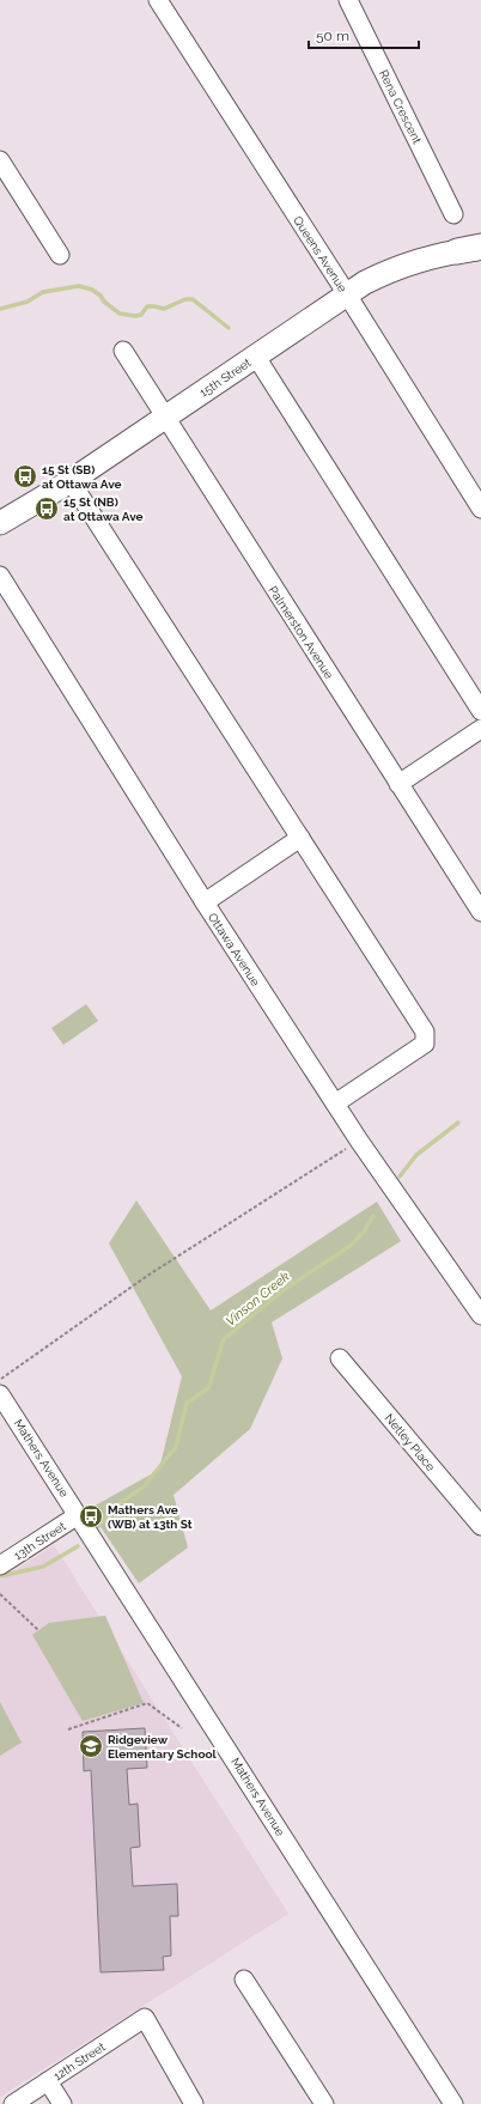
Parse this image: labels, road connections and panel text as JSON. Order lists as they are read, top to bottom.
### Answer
{
  "streets": {
    "main road": ["15th Street"],
    "street": [
      "Rena Crescent",
      "Queens Avenue",
      "Palmerston Avenue",
      "Ottawa Avenue",
      "Netley Place",
      "Mathers Avenue",
      "13th Street",
      "12th Street"
    ]
  },
  "crossings": [
    ["Queens Avenue", "15th Street"],
    ["15th Street", "Palmerston Avenue"],
    ["Mathers Avenue", "13th Street"]
  ],
  "water": ["Vinson Creek"],
  "places": {
    "bus stop": ["15 St (SB) at Ottawa Ave", "15 St (NB) at Ottawa Ave", "Mathers Ave (WB) at 13th St"],
    "school or university": ["Ridgeview Elementary School"]
  },
  "scale_bar": "50 m"
}
